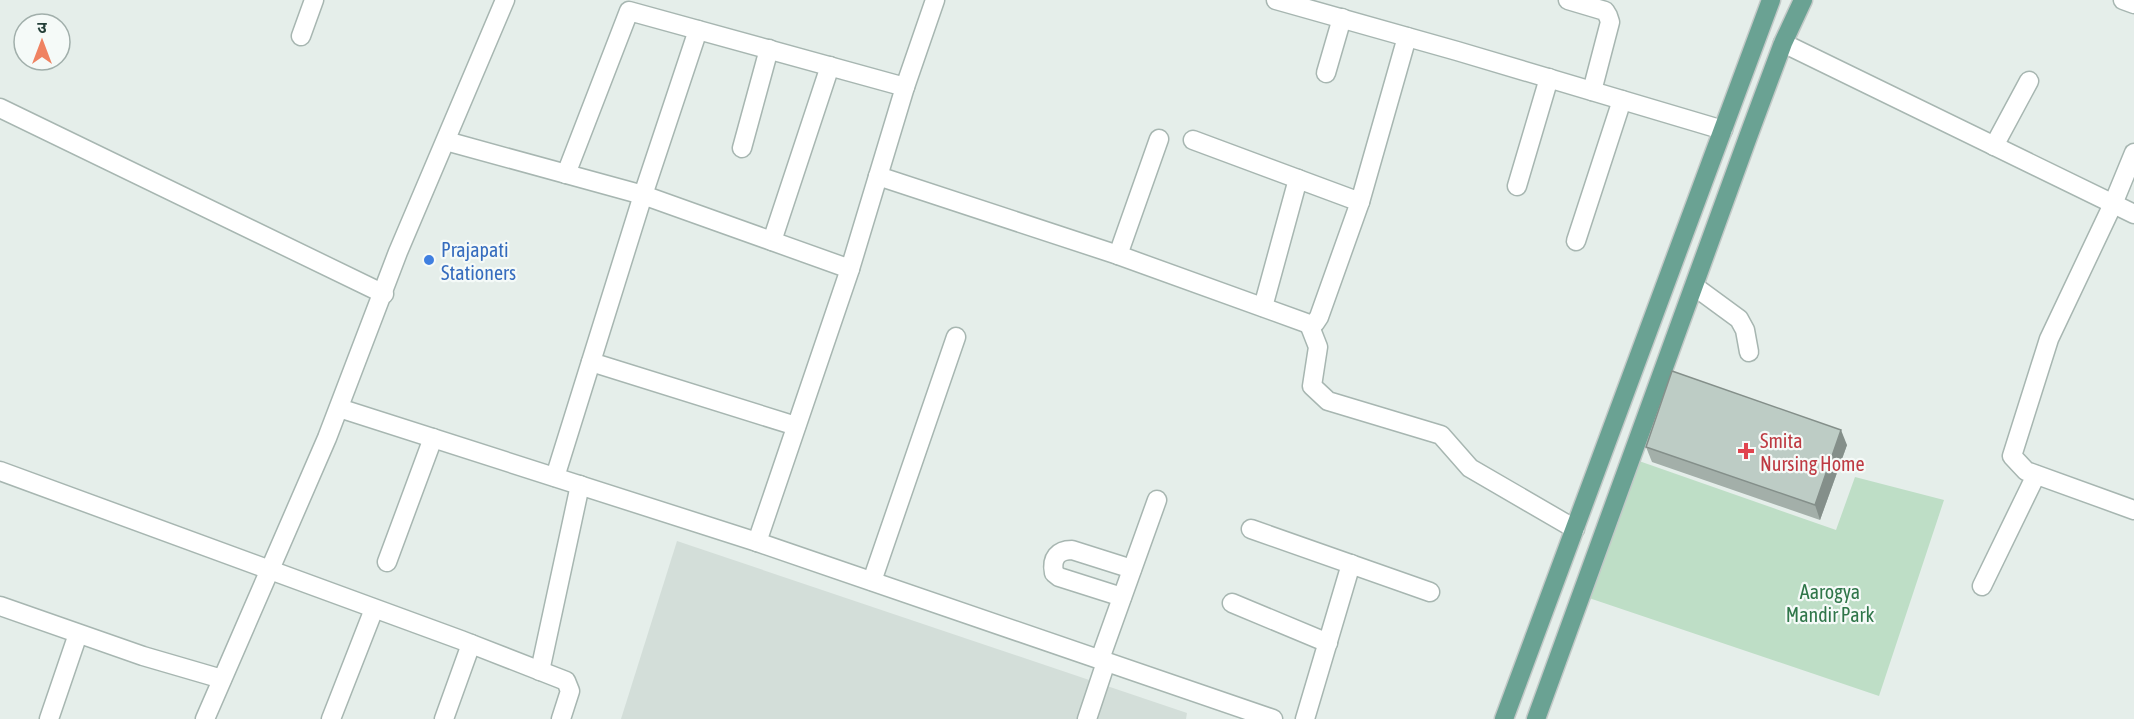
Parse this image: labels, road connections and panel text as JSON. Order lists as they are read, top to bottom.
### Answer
{
  "parks": ["Aarogya Mandir Park"],
  "places": {
    "other": ["Prajapati Stationers"],
    "health": ["Smita Nursing Home"]
  },
  "north": "top"
}
